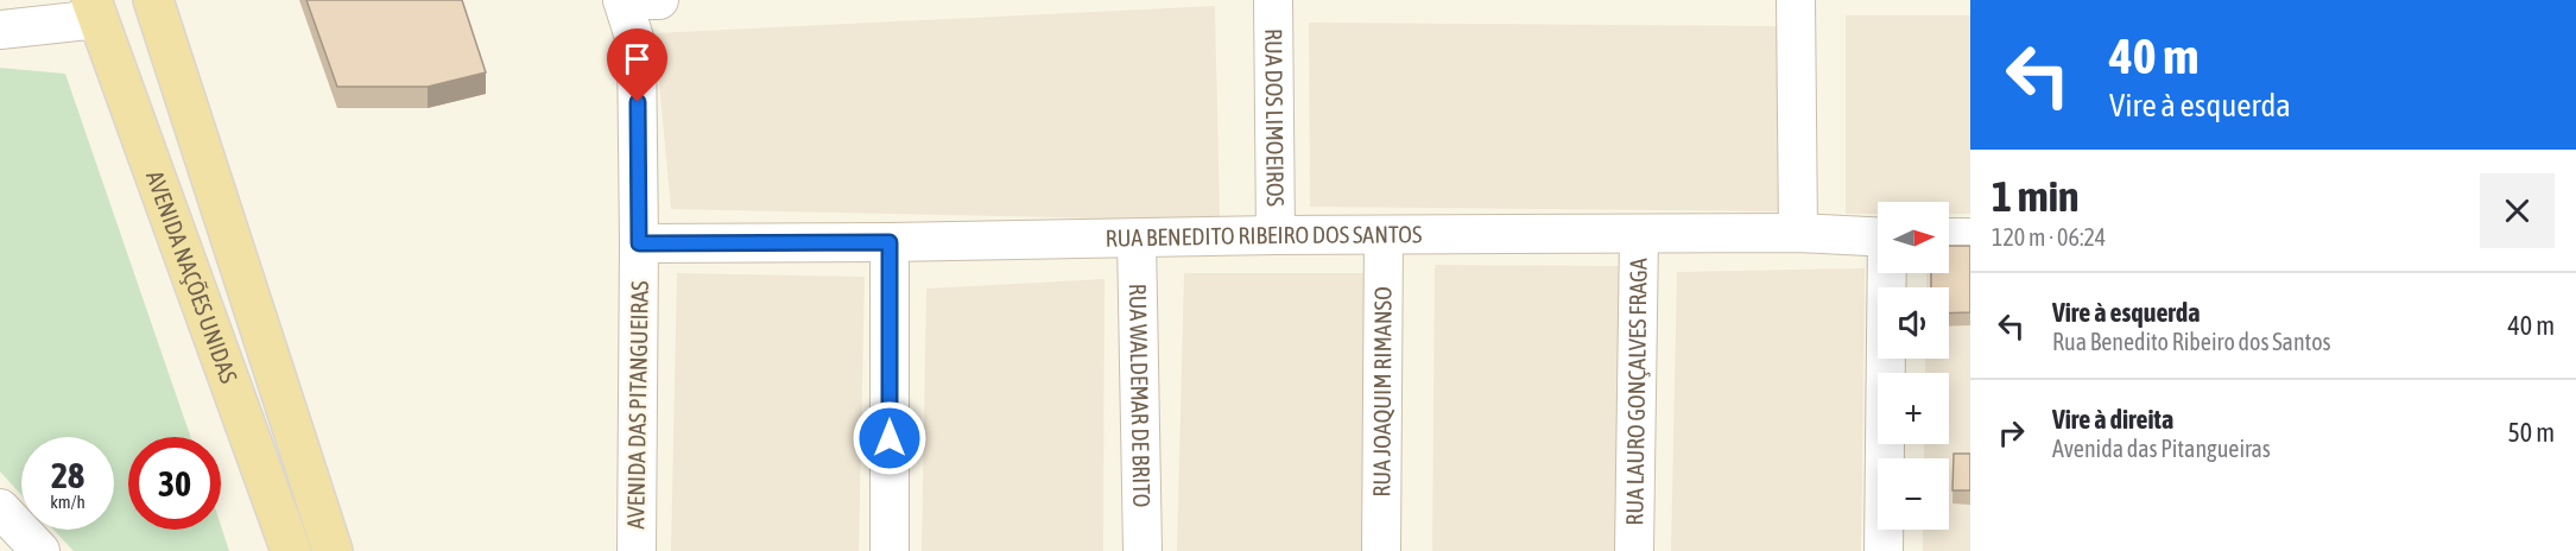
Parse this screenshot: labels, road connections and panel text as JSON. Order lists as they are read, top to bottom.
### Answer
{
  "streets": {
    "main road": ["AVENIDA NAÇÕES UNIDAS"],
    "street": [
      "RUA DOS LIMOEIROS",
      "RUA BENEDITO RIBEIRO DOS SANTOS",
      "RUA JOAQUIM RIMANSO",
      "RUA LAURO GONÇALVES FRAGA",
      "RUA WALDEMAR DE BRITO",
      "AVENIDA DAS PITANGUEIRAS"
    ]
  },
  "crossings": [
    ["RUA DOS LIMOEIROS", "RUA BENEDITO RIBEIRO DOS SANTOS"],
    ["RUA BENEDITO RIBEIRO DOS SANTOS", "RUA JOAQUIM RIMANSO"],
    ["RUA BENEDITO RIBEIRO DOS SANTOS", "RUA LAURO GONÇALVES FRAGA"],
    ["RUA BENEDITO RIBEIRO DOS SANTOS", "RUA WALDEMAR DE BRITO"],
    ["RUA BENEDITO RIBEIRO DOS SANTOS", "AVENIDA DAS PITANGUEIRAS"]
  ],
  "north": "right",
  "page": {
    "turn": ["40 m", "Vire à esquerda"],
    "heading": ["1 min", "120 m · 06:24"],
    "map_buttons": ["+", "−"],
    "list": [
      {
        "name": "Vire à esquerda",
        "note": "Rua Benedito Ribeiro dos Santos",
        "value": "40 m"
      },
      {
        "name": "Vire à direita",
        "note": "Avenida das Pitangueiras",
        "value": "50 m"
      }
    ],
    "speed": "28 km/h",
    "limit": "30"
  }
}
